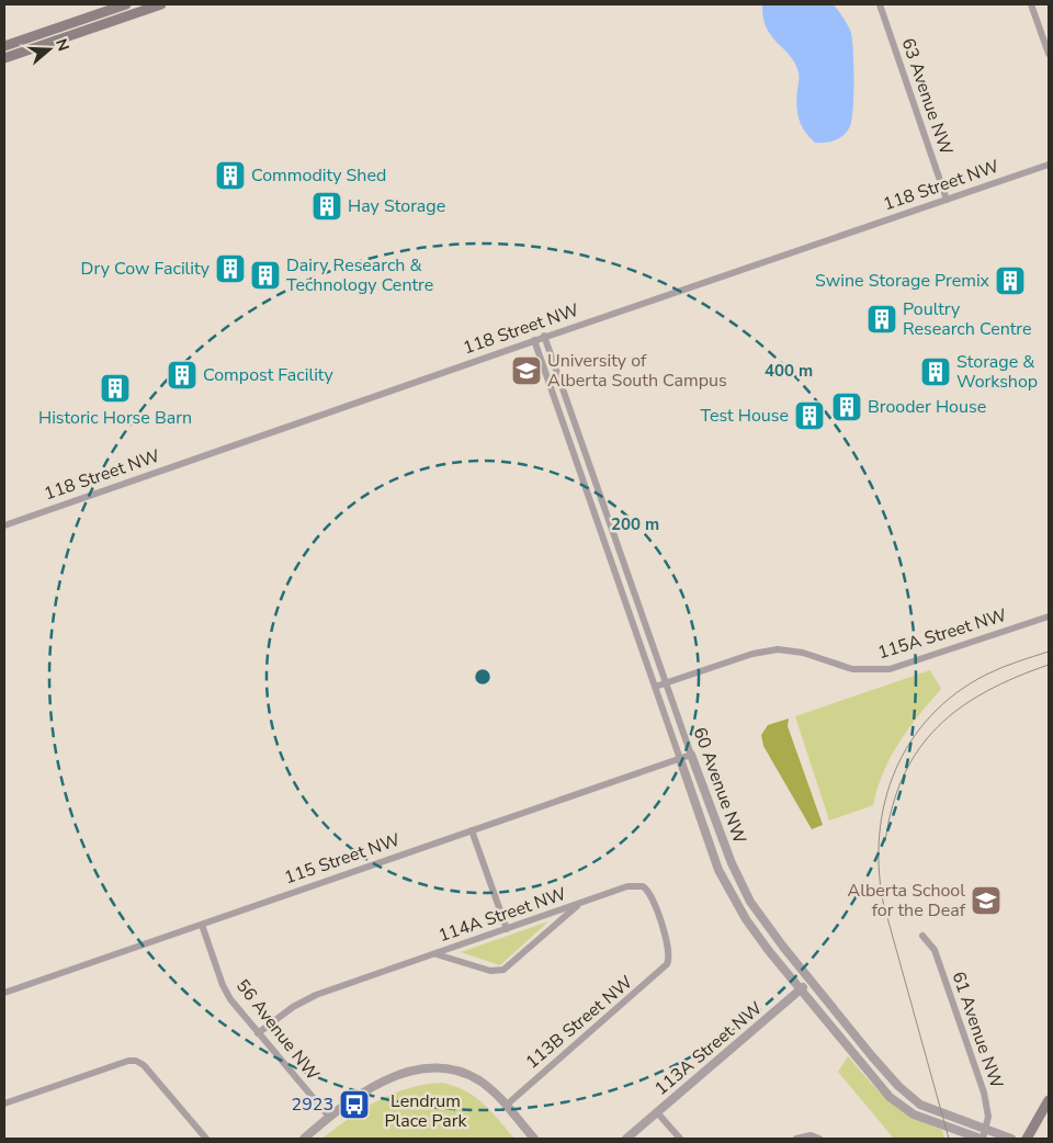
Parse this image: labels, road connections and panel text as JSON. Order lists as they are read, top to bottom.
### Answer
{
  "streets": {
    "street": [
      "63 Avenue NW",
      "118 Street NW",
      "115A Street NW",
      "60 Avenue NW",
      "115 Street NW",
      "114A Street NW",
      "113B Street NW",
      "56 Avenue NW",
      "61 Avenue NW",
      "113A Street NW"
    ]
  },
  "crossings": [
    ["63 Avenue NW", "118 Street NW"],
    ["118 Street NW", "60 Avenue NW"],
    ["115A Street NW", "60 Avenue NW"],
    ["60 Avenue NW", "115 Street NW"],
    ["60 Avenue NW", "61 Avenue NW"],
    ["60 Avenue NW", "113A Street NW"],
    ["115 Street NW", "56 Avenue NW"],
    ["114A Street NW", "113B Street NW"],
    ["114A Street NW", "56 Avenue NW"]
  ],
  "parks": ["Lendrum Place Park"],
  "places": {
    "building": [
      "Commodity Shed",
      "Hay Storage",
      "Dry Cow Facility",
      "Dairy Research & Technology Centre",
      "Swine Storage Premix",
      "Poultry Research Centre",
      "Storage & Workshop",
      "Compost Facility",
      "Historic Horse Barn",
      "Brooder House",
      "Test House"
    ],
    "school or university": ["University of Alberta South Campus", "Alberta School for the Deaf"],
    "bus stop": ["2923"]
  },
  "north": "right",
  "rings": ["400 m", "200 m"]
}
